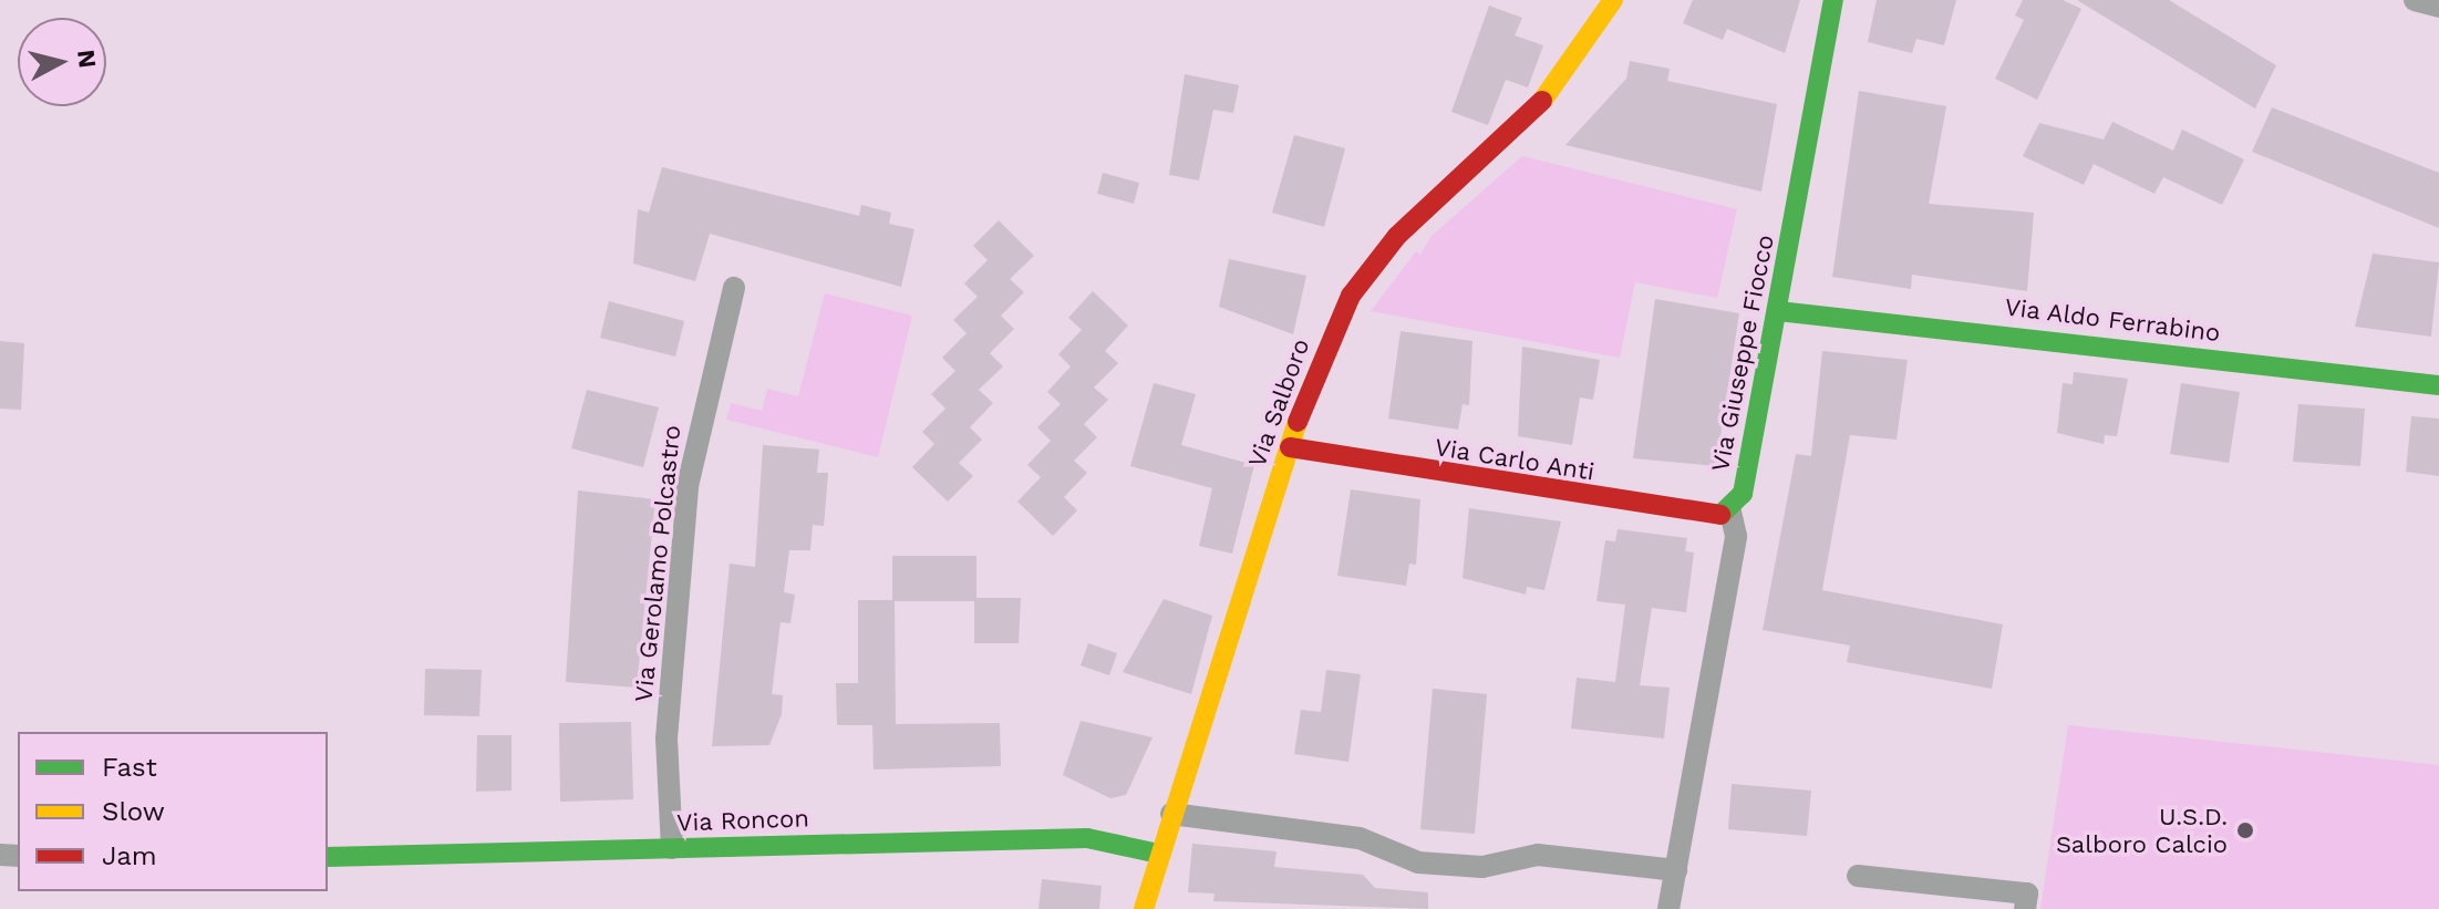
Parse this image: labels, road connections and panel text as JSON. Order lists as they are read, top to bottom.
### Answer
{
  "streets": {
    "street": [
      "Via Aldo Ferrabino",
      "Via Giuseppe Fiocco",
      "Via Salboro",
      "Via Carlo Anti",
      "Via Gerolamo Polcastro",
      "Via Roncon"
    ]
  },
  "crossings": [
    ["Via Aldo Ferrabino", "Via Giuseppe Fiocco"],
    ["Via Giuseppe Fiocco", "Via Carlo Anti"],
    ["Via Salboro", "Via Carlo Anti"],
    ["Via Salboro", "Via Roncon"],
    ["Via Gerolamo Polcastro", "Via Roncon"]
  ],
  "places": ["U.S.D. Salboro Calcio"],
  "legend": ["Fast", "Slow", "Jam"],
  "north": "right"
}
